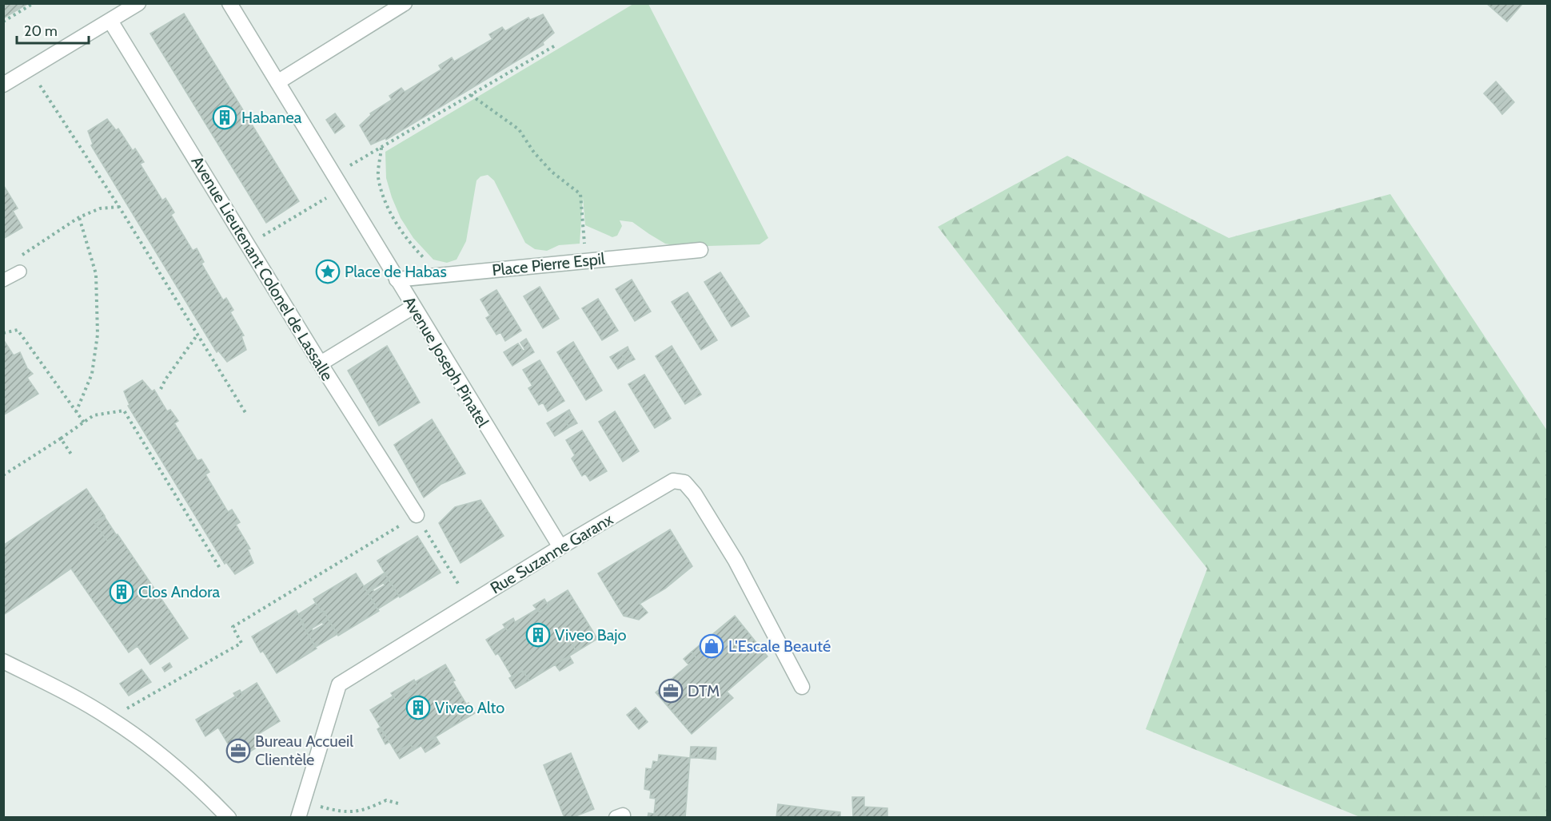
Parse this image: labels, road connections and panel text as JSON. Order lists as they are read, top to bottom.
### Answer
{
  "streets": {
    "street": [
      "Place Pierre Espil",
      "Avenue Lieutenant Colonel de Lassalle",
      "Avenue Joseph Pinatel",
      "Rue Suzanne Garanx"
    ]
  },
  "crossings": [
    ["Place Pierre Espil", "Avenue Joseph Pinatel"],
    ["Avenue Joseph Pinatel", "Rue Suzanne Garanx"]
  ],
  "places": {
    "building": [
      "Habanea",
      "Clos Andora",
      "Viveo Bajo",
      "Viveo Alto"
    ],
    "place": ["Place de Habas"],
    "shop": ["L'Escale Beauté"],
    "office": ["DTM", "Bureau Accueil Clientèle"]
  },
  "scale_bar": "20 m"
}
